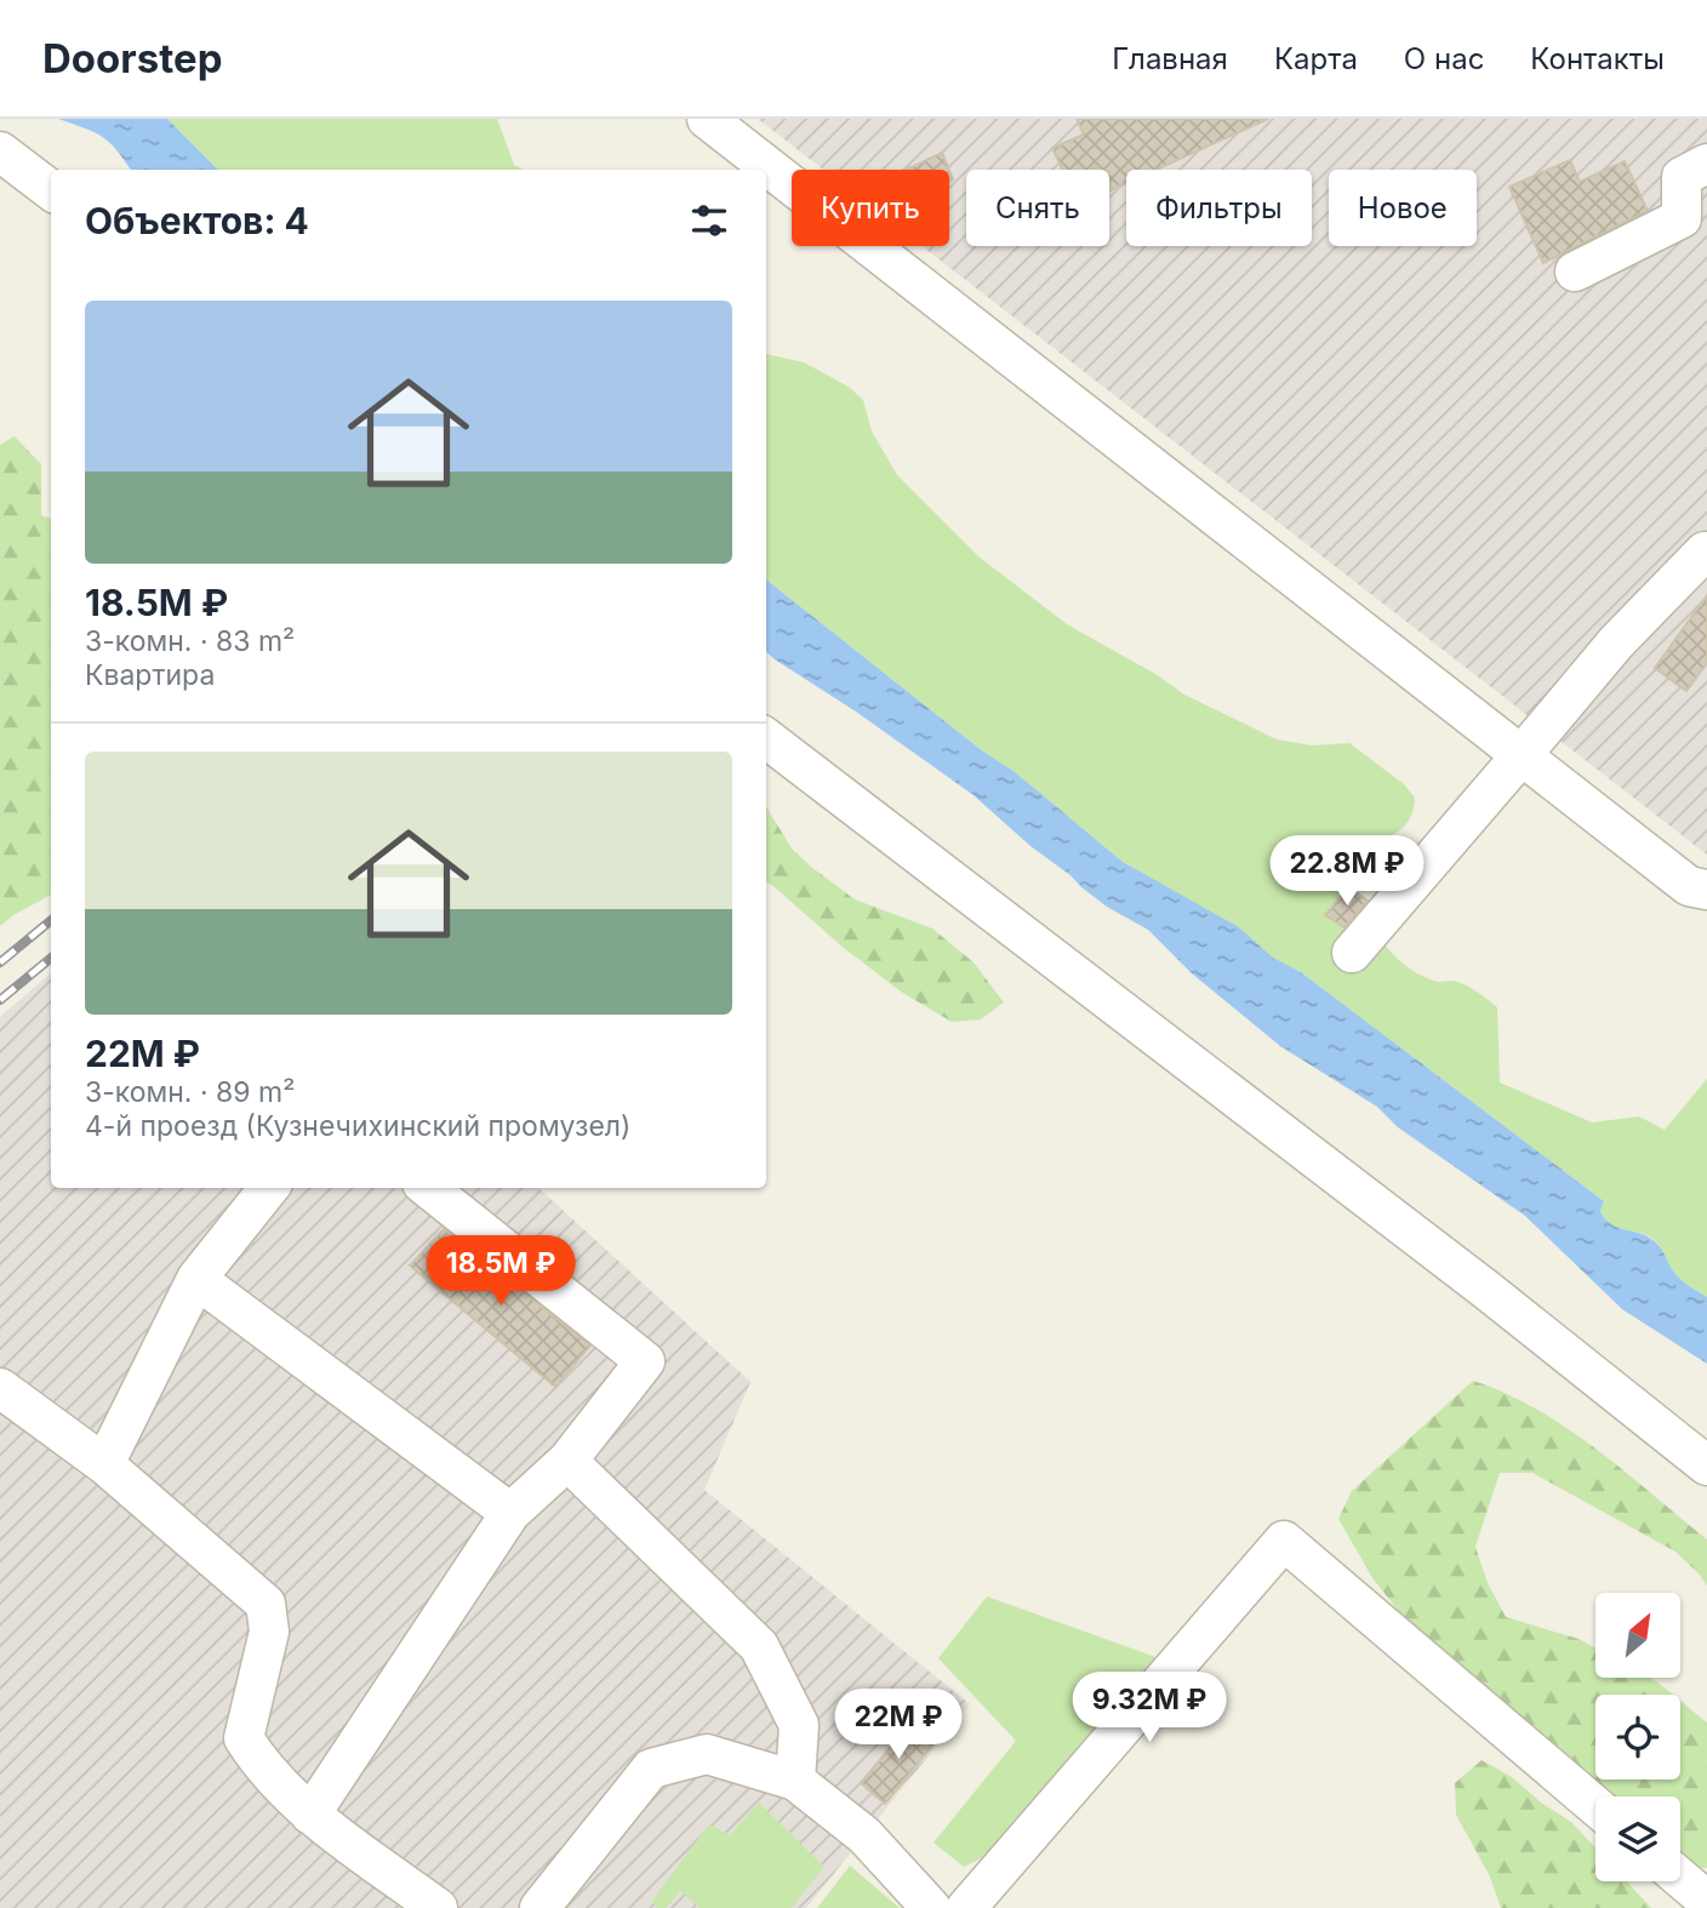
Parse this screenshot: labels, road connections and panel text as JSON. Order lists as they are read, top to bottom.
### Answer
{
  "north": "top right",
  "page": {
    "header": "Doorstep",
    "nav": [
      "Главная",
      "Карта",
      "О нас",
      "Контакты"
    ],
    "chip": [
      "Купить",
      "Снять",
      "Фильтры",
      "Новое"
    ],
    "heading": "Объектов: 4",
    "list": [
      {
        "name": "18.5M ₽",
        "note": "3-комн. · 83 m² · Квартира"
      },
      {
        "name": "22M ₽",
        "note": "3-комн. · 89 m² · 4-й проезд (Кузнечихинский промузел)"
      }
    ],
    "price": [
      "22.8M ₽",
      "18.5M ₽",
      "9.32M ₽",
      "22M ₽"
    ]
  }
}
